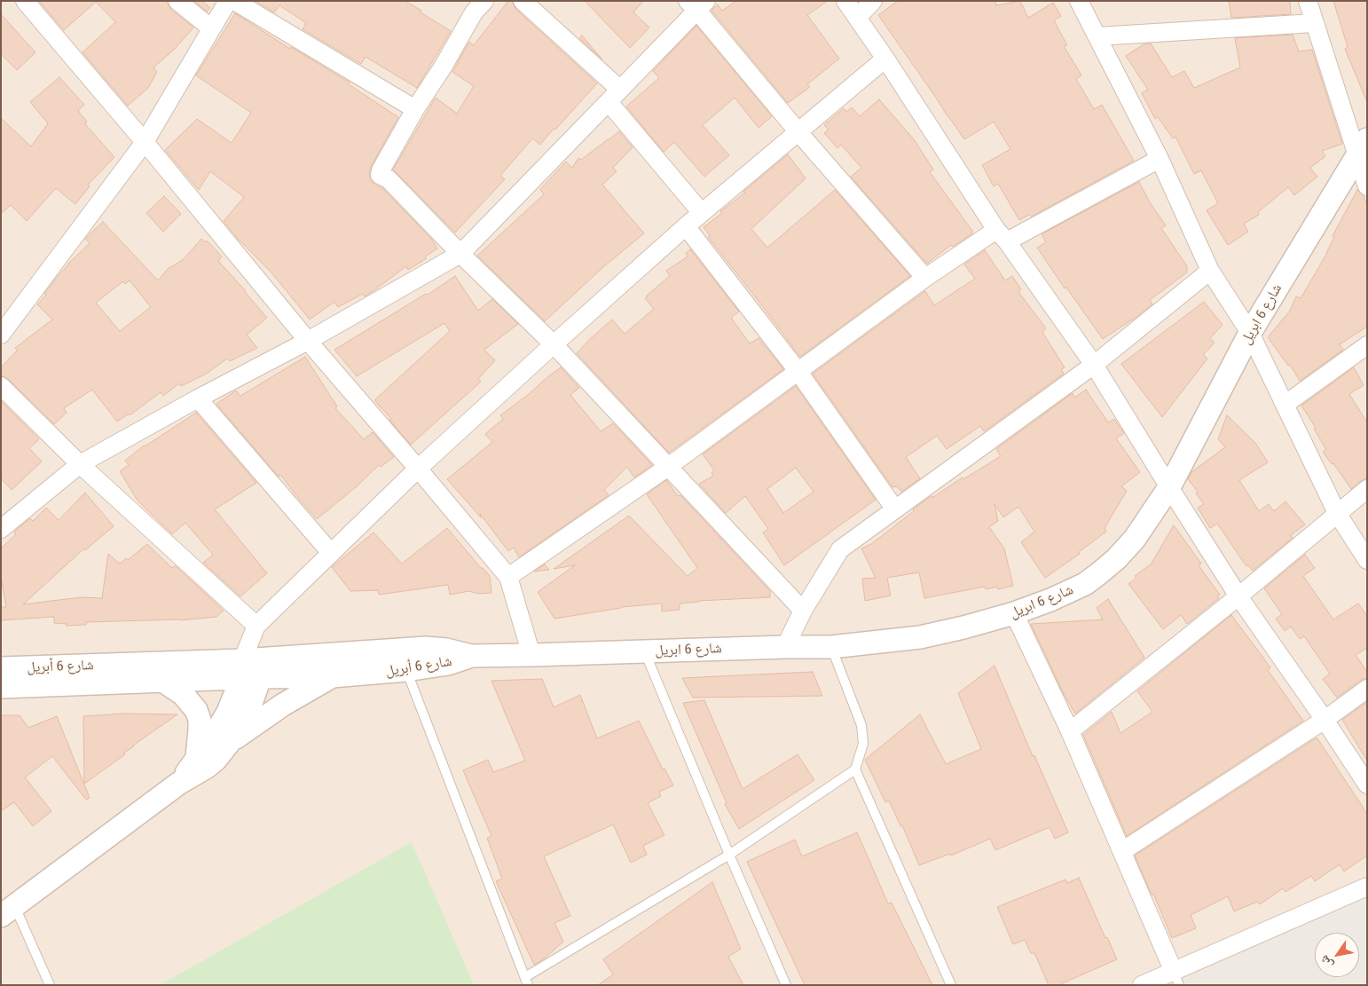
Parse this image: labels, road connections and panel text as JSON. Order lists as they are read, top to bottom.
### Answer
{
  "streets": {
    "street": ["شارع 6 ابريل", "شارع 6 أبريل"]
  },
  "crossings": [
    ["شارع 6 ابريل", "شارع 6 أبريل"]
  ],
  "north": "bottom left"
}
